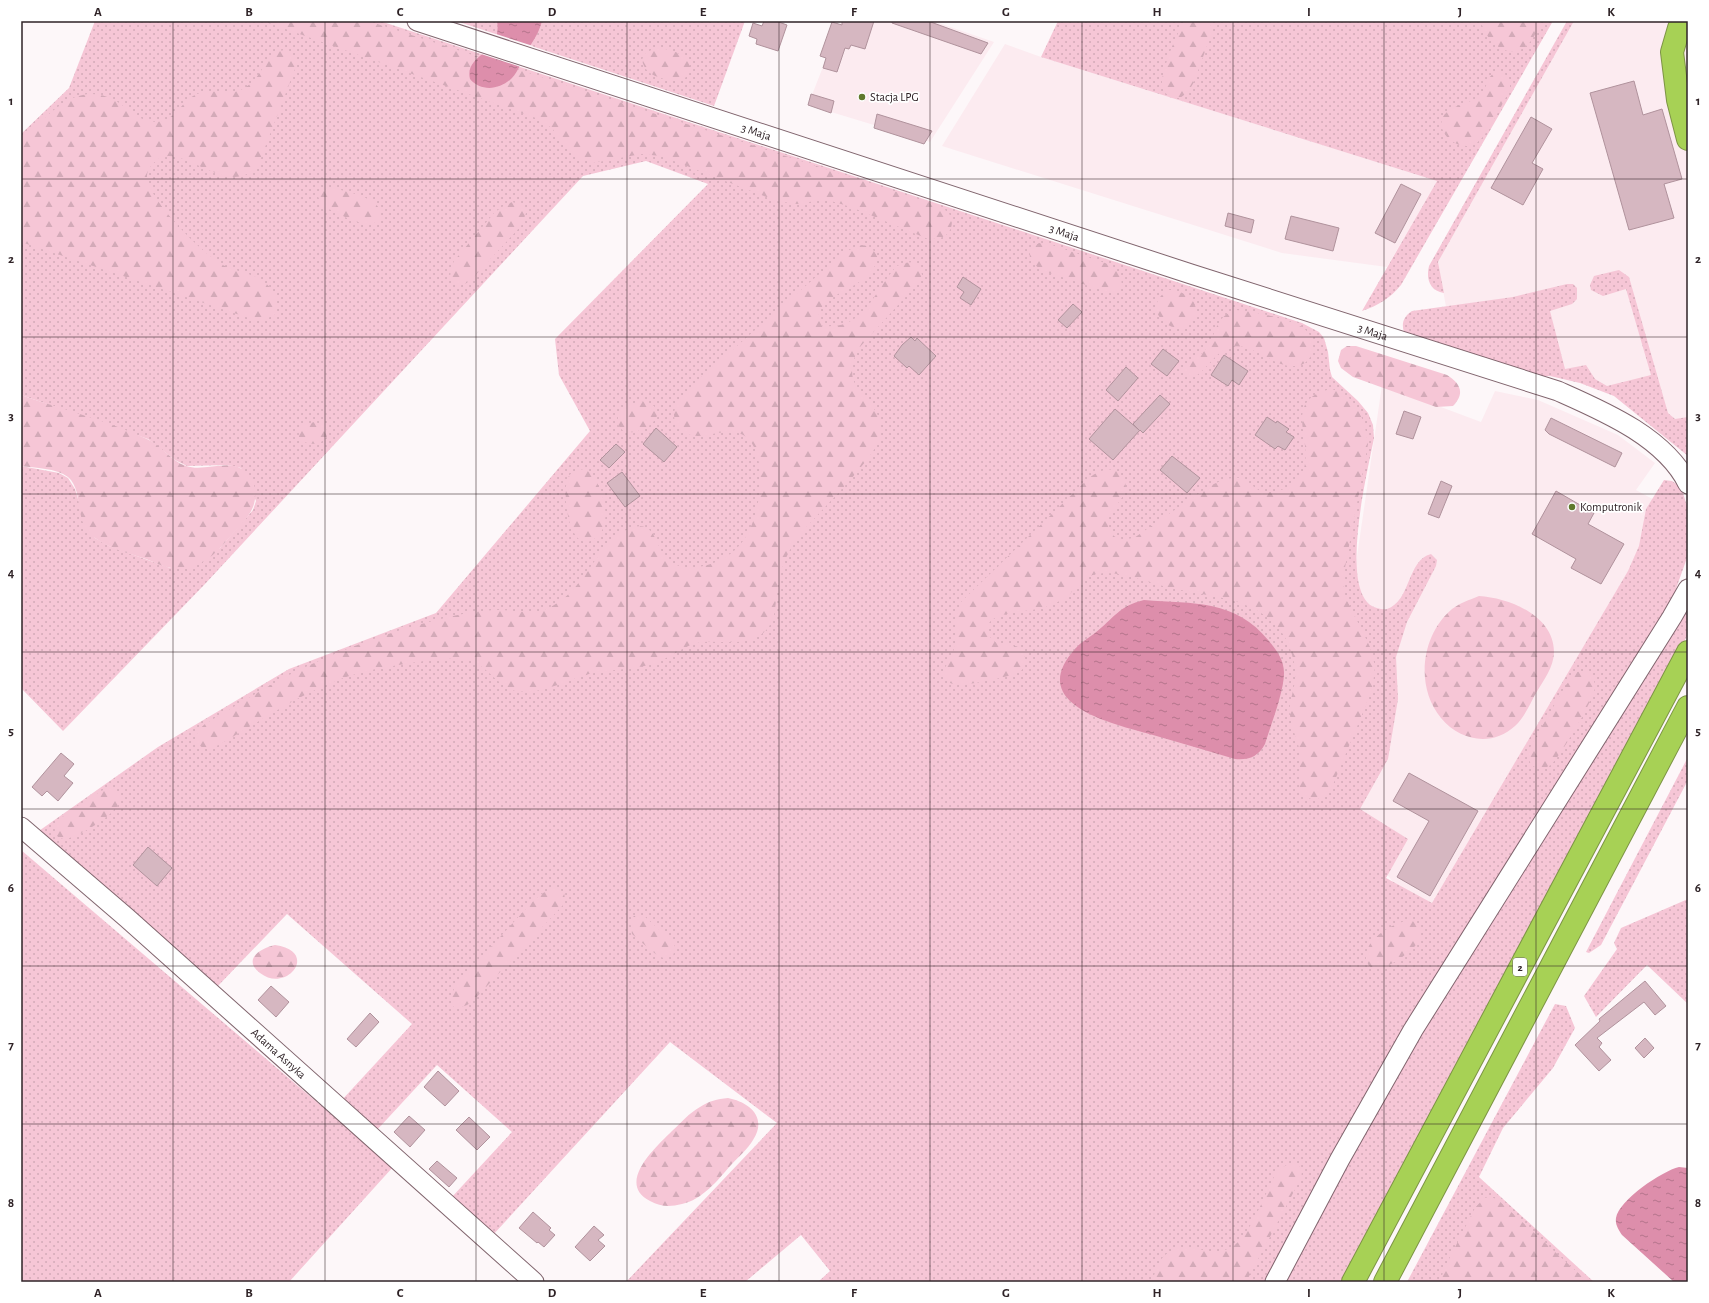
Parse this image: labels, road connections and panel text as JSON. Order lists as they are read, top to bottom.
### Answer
{
  "streets": {
    "highway": ["2"],
    "street": ["3 Maja", "Adama Asnyka"]
  },
  "places": ["Stacja LPG", "Komputronik"],
  "grid": {
    "columns": [
      "A",
      "B",
      "C",
      "D",
      "E",
      "F",
      "G",
      "H",
      "I",
      "J",
      "K"
    ],
    "rows": [
      "1",
      "2",
      "3",
      "4",
      "5",
      "6",
      "7",
      "8"
    ]
  }
}
